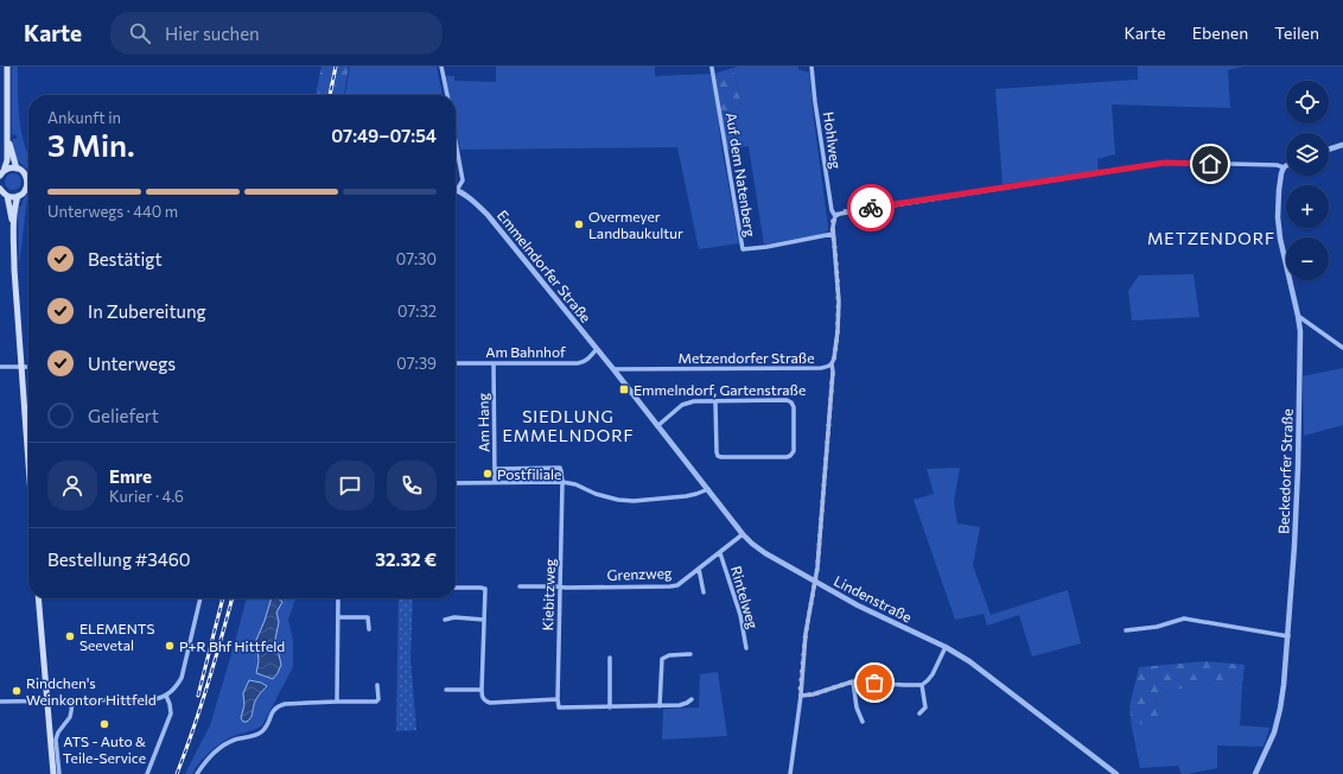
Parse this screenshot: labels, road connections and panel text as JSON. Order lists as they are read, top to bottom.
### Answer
{
  "streets": {
    "street": [
      "Hohlweg",
      "Auf dem Natenberg",
      "Emmelndorfer Straße",
      "Am Bahnhof",
      "Metzendorfer Straße",
      "Am Hang",
      "Beckedorfer Straße",
      "Grenzweg",
      "Kiebitzweg",
      "Rintelweg",
      "Lindenstraße"
    ]
  },
  "crossings": [
    ["Hohlweg", "Metzendorfer Straße"],
    ["Auf dem Natenberg", "Metzendorfer Straße"],
    ["Emmelndorfer Straße", "Am Bahnhof"],
    ["Emmelndorfer Straße", "Metzendorfer Straße"],
    ["Emmelndorfer Straße", "Lindenstraße"],
    ["Am Bahnhof", "Am Hang"],
    ["Metzendorfer Straße", "Lindenstraße"],
    ["Grenzweg", "Kiebitzweg"],
    ["Grenzweg", "Rintelweg"],
    ["Grenzweg", "Lindenstraße"]
  ],
  "districts": ["METZENDORF", "SIEDLUNG EMMELNDORF"],
  "places": {
    "other": [
      "Overmeyer Landbaukultur",
      "Postfiliale",
      "ELEMENTS Seevetal",
      "P+R Bhf Hittfeld",
      "Rindchen's Weinkontor Hittfeld",
      "ATS - Auto & Teile-Service"
    ],
    "transit": ["Emmelndorf, Gartenstraße"]
  },
  "page": {
    "header": "Karte",
    "search": "Hier suchen",
    "nav": ["Karte", "Ebenen", "Teilen"],
    "map_buttons": ["+", "−"],
    "heading": ["3 Min.", "Ankunft in", "07:49–07:54"],
    "panel": [
      "Emre",
      "Kurier · 4.6",
      "Bestellung #3460",
      "32.32 €"
    ],
    "bar": "Unterwegs · 440 m",
    "list": [
      ["Bestätigt", "07:30"],
      ["In Zubereitung", "07:32"],
      ["Unterwegs", "07:39"],
      "Geliefert"
    ]
  }
}
